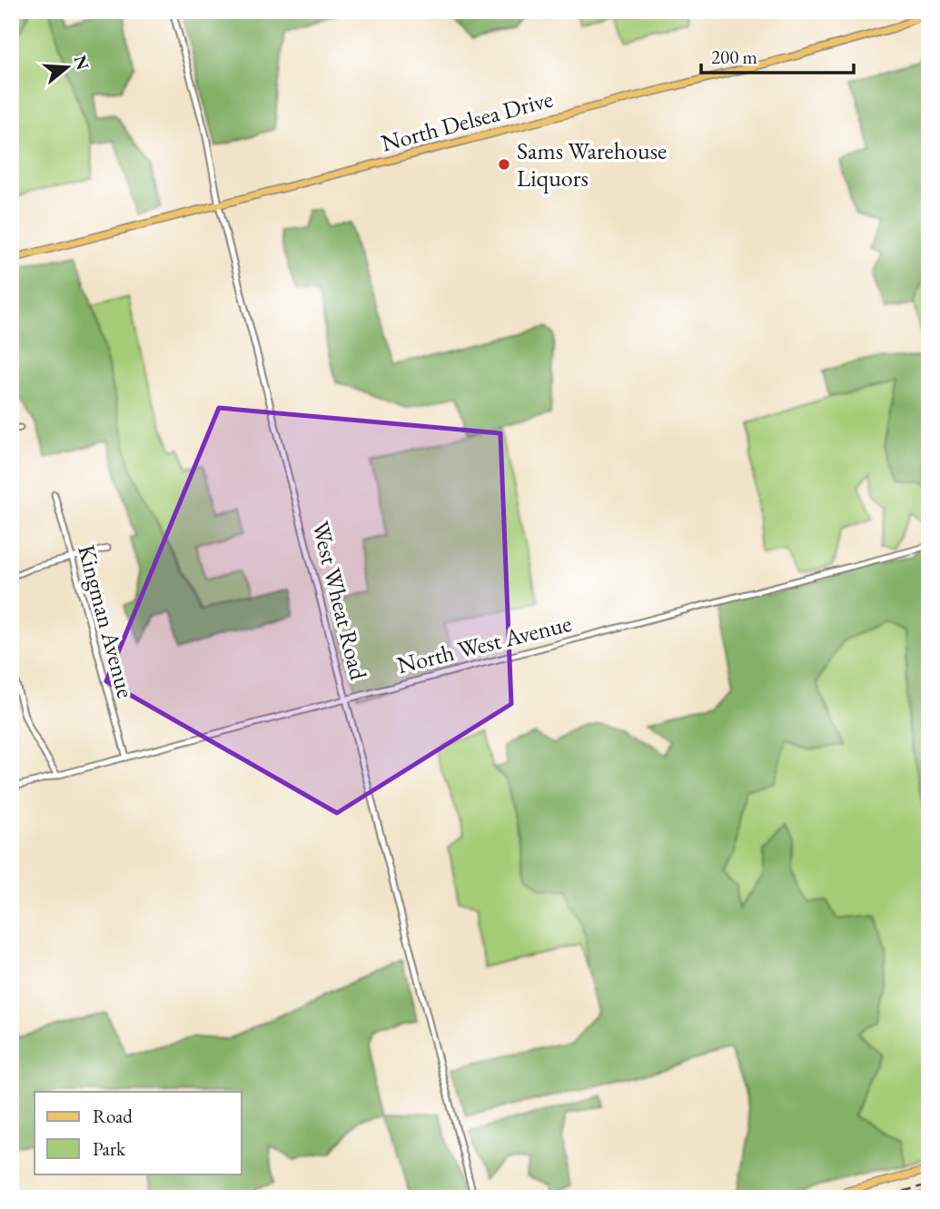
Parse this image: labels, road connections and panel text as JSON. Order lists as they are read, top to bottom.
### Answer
{
  "streets": {
    "main road": ["North Delsea Drive"],
    "street": ["West Wheat Road", "Kingman Avenue", "North West Avenue"]
  },
  "crossings": [
    ["North Delsea Drive", "West Wheat Road"],
    ["West Wheat Road", "North West Avenue"],
    ["Kingman Avenue", "North West Avenue"]
  ],
  "places": ["Sams Warehouse Liquors"],
  "legend": ["Road", "Park"],
  "scale_bar": "200 m",
  "north": "right"
}
